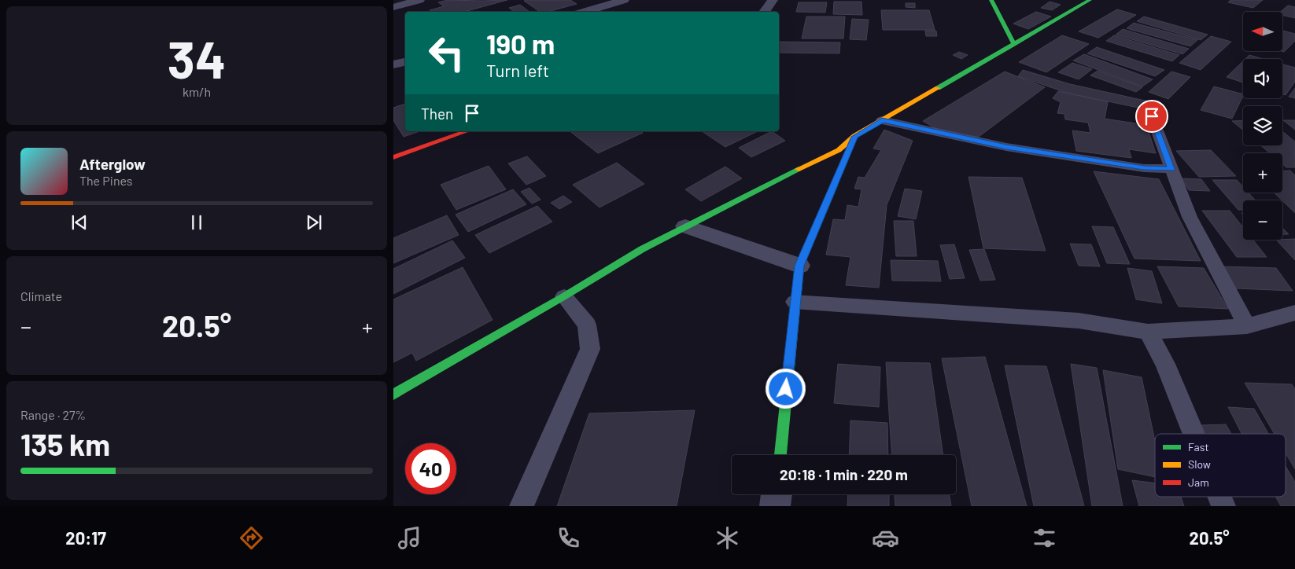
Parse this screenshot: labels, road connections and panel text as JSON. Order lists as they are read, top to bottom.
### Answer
{
  "legend": ["Fast", "Slow", "Jam"],
  "north": "left",
  "page": {
    "tile": [
      ["34", "km/h"],
      "Climate",
      ["Range · 27%", "135 km"]
    ],
    "map_buttons": ["+", "−"],
    "turn": ["190 m", "Turn left"],
    "then": "Then",
    "song": ["Afterglow", "The Pines"],
    "heat": ["−", "20.5°", "+"],
    "limit": "40",
    "trip": "20:18 · 1 min · 220 m",
    "tabs": ["20:17", "20.5°"]
  }
}
